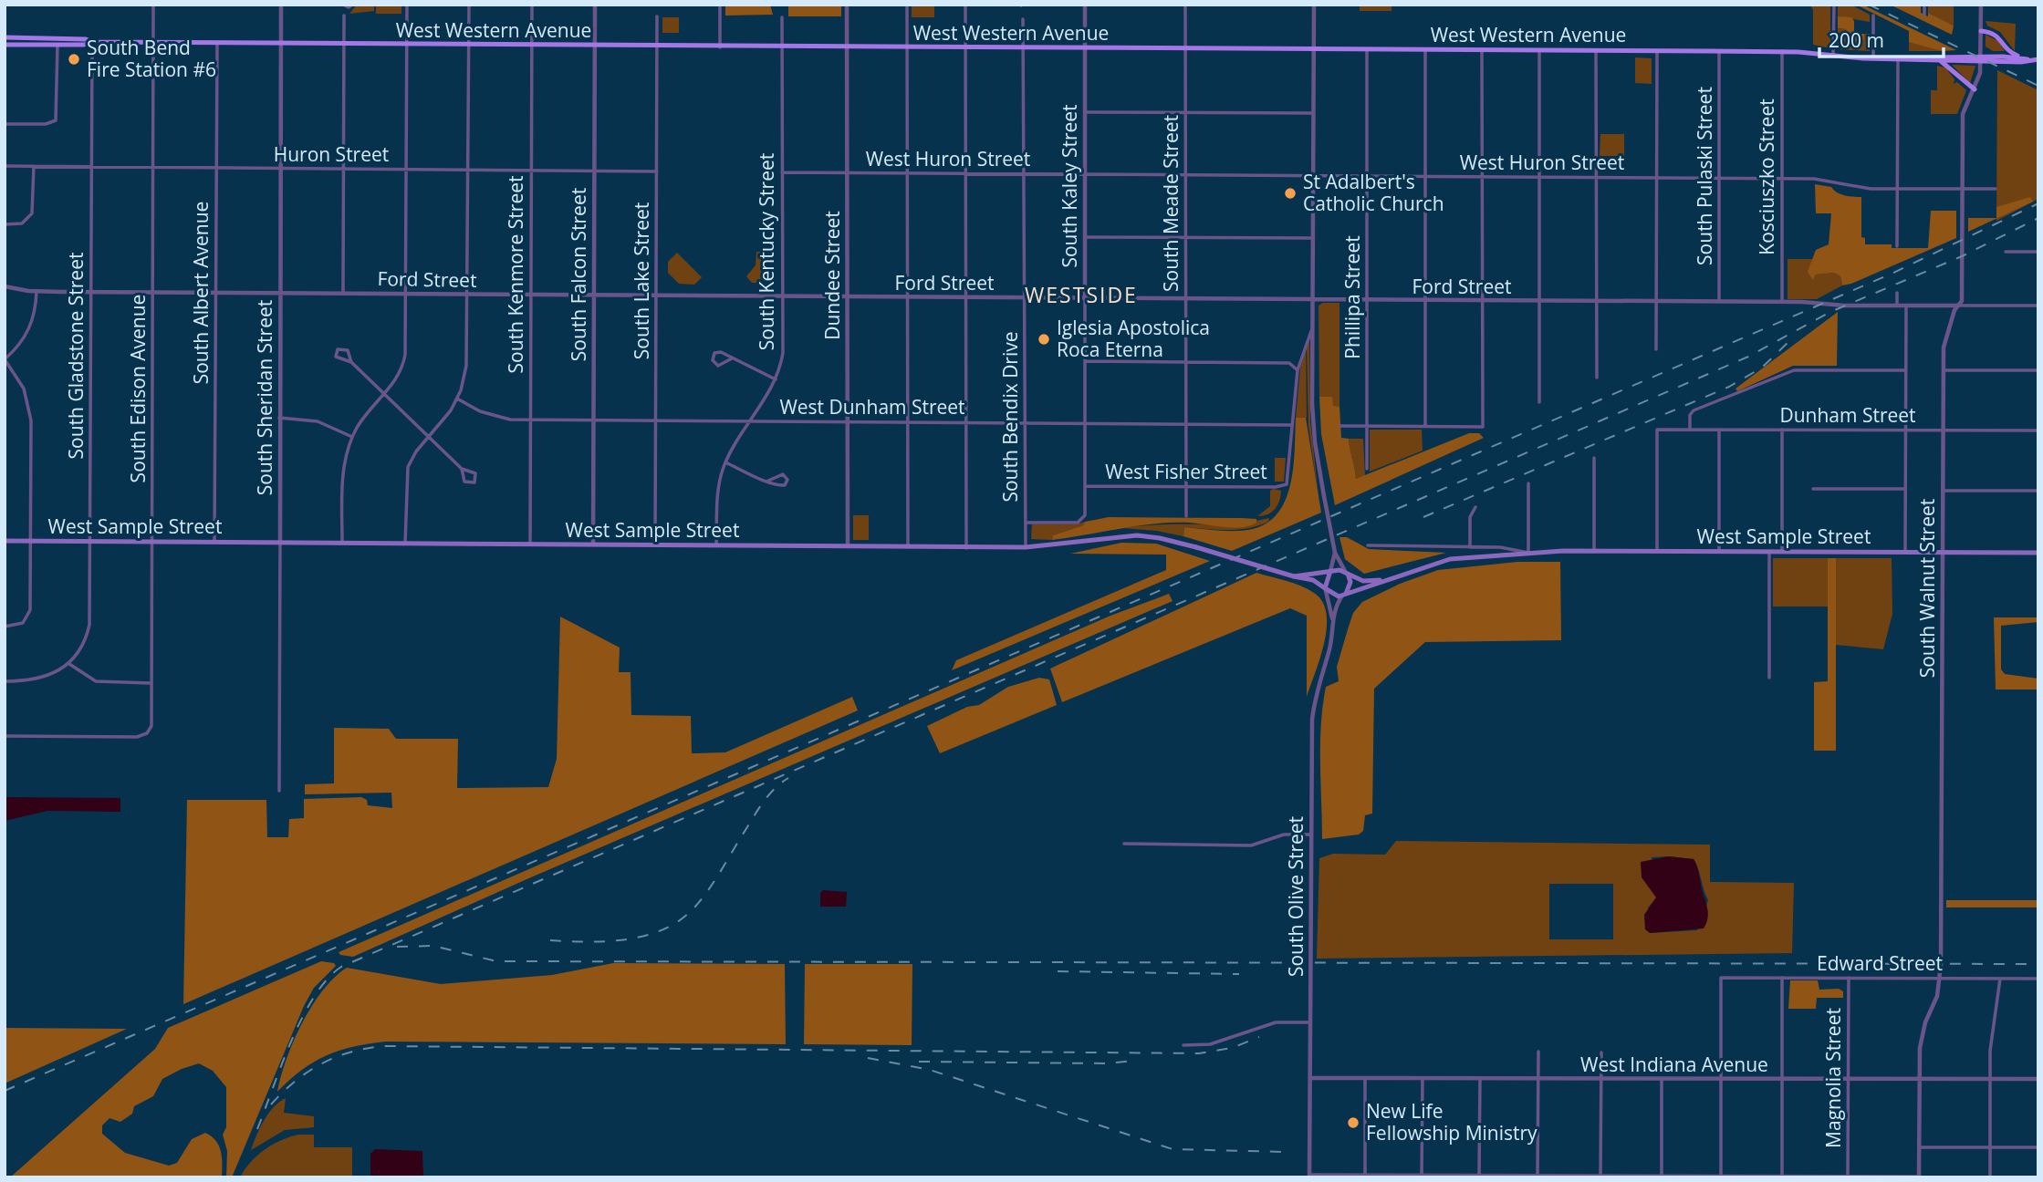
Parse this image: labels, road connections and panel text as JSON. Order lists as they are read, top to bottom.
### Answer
{
  "streets": {
    "main road": ["West Western Avenue", "West Sample Street"],
    "street": [
      "Huron Street",
      "West Huron Street",
      "South Pulaski Street",
      "Kosciuszko Street",
      "South Kaley Street",
      "South Meade Street",
      "South Kentucky Street",
      "South Kenmore Street",
      "South Falcon Street",
      "Dundee Street",
      "Ford Street",
      "South Lake Street",
      "South Albert Avenue",
      "Phillipa Street",
      "South Gladstone Street",
      "South Edison Avenue",
      "South Sheridan Street",
      "West Dunham Street",
      "Dunham Street",
      "South Bendix Drive",
      "West Fisher Street",
      "South Walnut Street",
      "South Olive Street",
      "Edward Street",
      "West Indiana Avenue",
      "Magnolia Street"
    ]
  },
  "crossings": [
    ["West Western Avenue", "South Pulaski Street"],
    ["West Western Avenue", "Kosciuszko Street"],
    ["West Western Avenue", "South Kaley Street"],
    ["West Western Avenue", "South Meade Street"],
    ["West Western Avenue", "South Kentucky Street"],
    ["West Western Avenue", "South Kenmore Street"],
    ["West Western Avenue", "South Falcon Street"],
    ["West Western Avenue", "Dundee Street"],
    ["West Western Avenue", "South Lake Street"],
    ["West Western Avenue", "South Albert Avenue"],
    ["West Western Avenue", "Phillipa Street"],
    ["West Western Avenue", "South Gladstone Street"],
    ["West Western Avenue", "South Edison Avenue"],
    ["West Western Avenue", "South Sheridan Street"],
    ["West Western Avenue", "South Bendix Drive"],
    ["West Western Avenue", "South Walnut Street"],
    ["Huron Street", "South Kenmore Street"],
    ["Huron Street", "South Falcon Street"],
    ["Huron Street", "South Lake Street"],
    ["Huron Street", "South Albert Avenue"],
    ["Huron Street", "South Gladstone Street"],
    ["Huron Street", "South Edison Avenue"],
    ["Huron Street", "South Sheridan Street"],
    ["West Huron Street", "South Pulaski Street"],
    ["West Huron Street", "Kosciuszko Street"],
    ["West Huron Street", "South Kaley Street"],
    ["West Huron Street", "South Meade Street"],
    ["West Huron Street", "South Kentucky Street"],
    ["West Huron Street", "Dundee Street"],
    ["West Huron Street", "Phillipa Street"],
    ["West Huron Street", "South Bendix Drive"],
    ["West Huron Street", "South Walnut Street"],
    ["South Pulaski Street", "Ford Street"],
    ["Kosciuszko Street", "Ford Street"],
    ["South Kaley Street", "Ford Street"],
    ["South Kaley Street", "West Dunham Street"],
    ["South Kaley Street", "South Bendix Drive"],
    ["South Kaley Street", "West Fisher Street"],
    ["South Meade Street", "Ford Street"],
    ["South Meade Street", "West Dunham Street"],
    ["South Meade Street", "West Fisher Street"],
    ["South Kentucky Street", "Ford Street"],
    ["South Kentucky Street", "West Dunham Street"],
    ["South Kentucky Street", "West Sample Street"],
    ["South Kenmore Street", "Ford Street"],
    ["South Kenmore Street", "West Dunham Street"],
    ["South Kenmore Street", "West Sample Street"],
    ["South Falcon Street", "Ford Street"],
    ["South Falcon Street", "West Dunham Street"],
    ["South Falcon Street", "West Sample Street"],
    ["Dundee Street", "Ford Street"],
    ["Dundee Street", "West Dunham Street"],
    ["Dundee Street", "West Sample Street"],
    ["Ford Street", "South Lake Street"],
    ["Ford Street", "South Albert Avenue"],
    ["Ford Street", "Phillipa Street"],
    ["Ford Street", "South Gladstone Street"],
    ["Ford Street", "South Edison Avenue"],
    ["Ford Street", "South Sheridan Street"],
    ["Ford Street", "South Bendix Drive"],
    ["Ford Street", "South Walnut Street"],
    ["South Lake Street", "West Dunham Street"],
    ["South Lake Street", "West Sample Street"],
    ["South Albert Avenue", "West Sample Street"],
    ["South Gladstone Street", "West Sample Street"],
    ["South Edison Avenue", "West Sample Street"],
    ["South Sheridan Street", "West Sample Street"],
    ["West Dunham Street", "South Bendix Drive"],
    ["West Dunham Street", "West Fisher Street"],
    ["Dunham Street", "West Sample Street"],
    ["Dunham Street", "South Walnut Street"],
    ["South Bendix Drive", "West Sample Street"],
    ["West Sample Street", "South Walnut Street"],
    ["West Sample Street", "South Olive Street"],
    ["South Walnut Street", "Edward Street"],
    ["South Walnut Street", "West Indiana Avenue"],
    ["South Olive Street", "West Indiana Avenue"],
    ["Edward Street", "West Indiana Avenue"],
    ["Edward Street", "Magnolia Street"],
    ["West Indiana Avenue", "Magnolia Street"]
  ],
  "districts": ["WESTSIDE"],
  "places": [
    "South Bend Fire Station #6",
    "St Adalbert's Catholic Church",
    "Iglesia Apostolica Roca Eterna",
    "New Life Fellowship Ministry"
  ],
  "scale_bar": "200 m"
}
